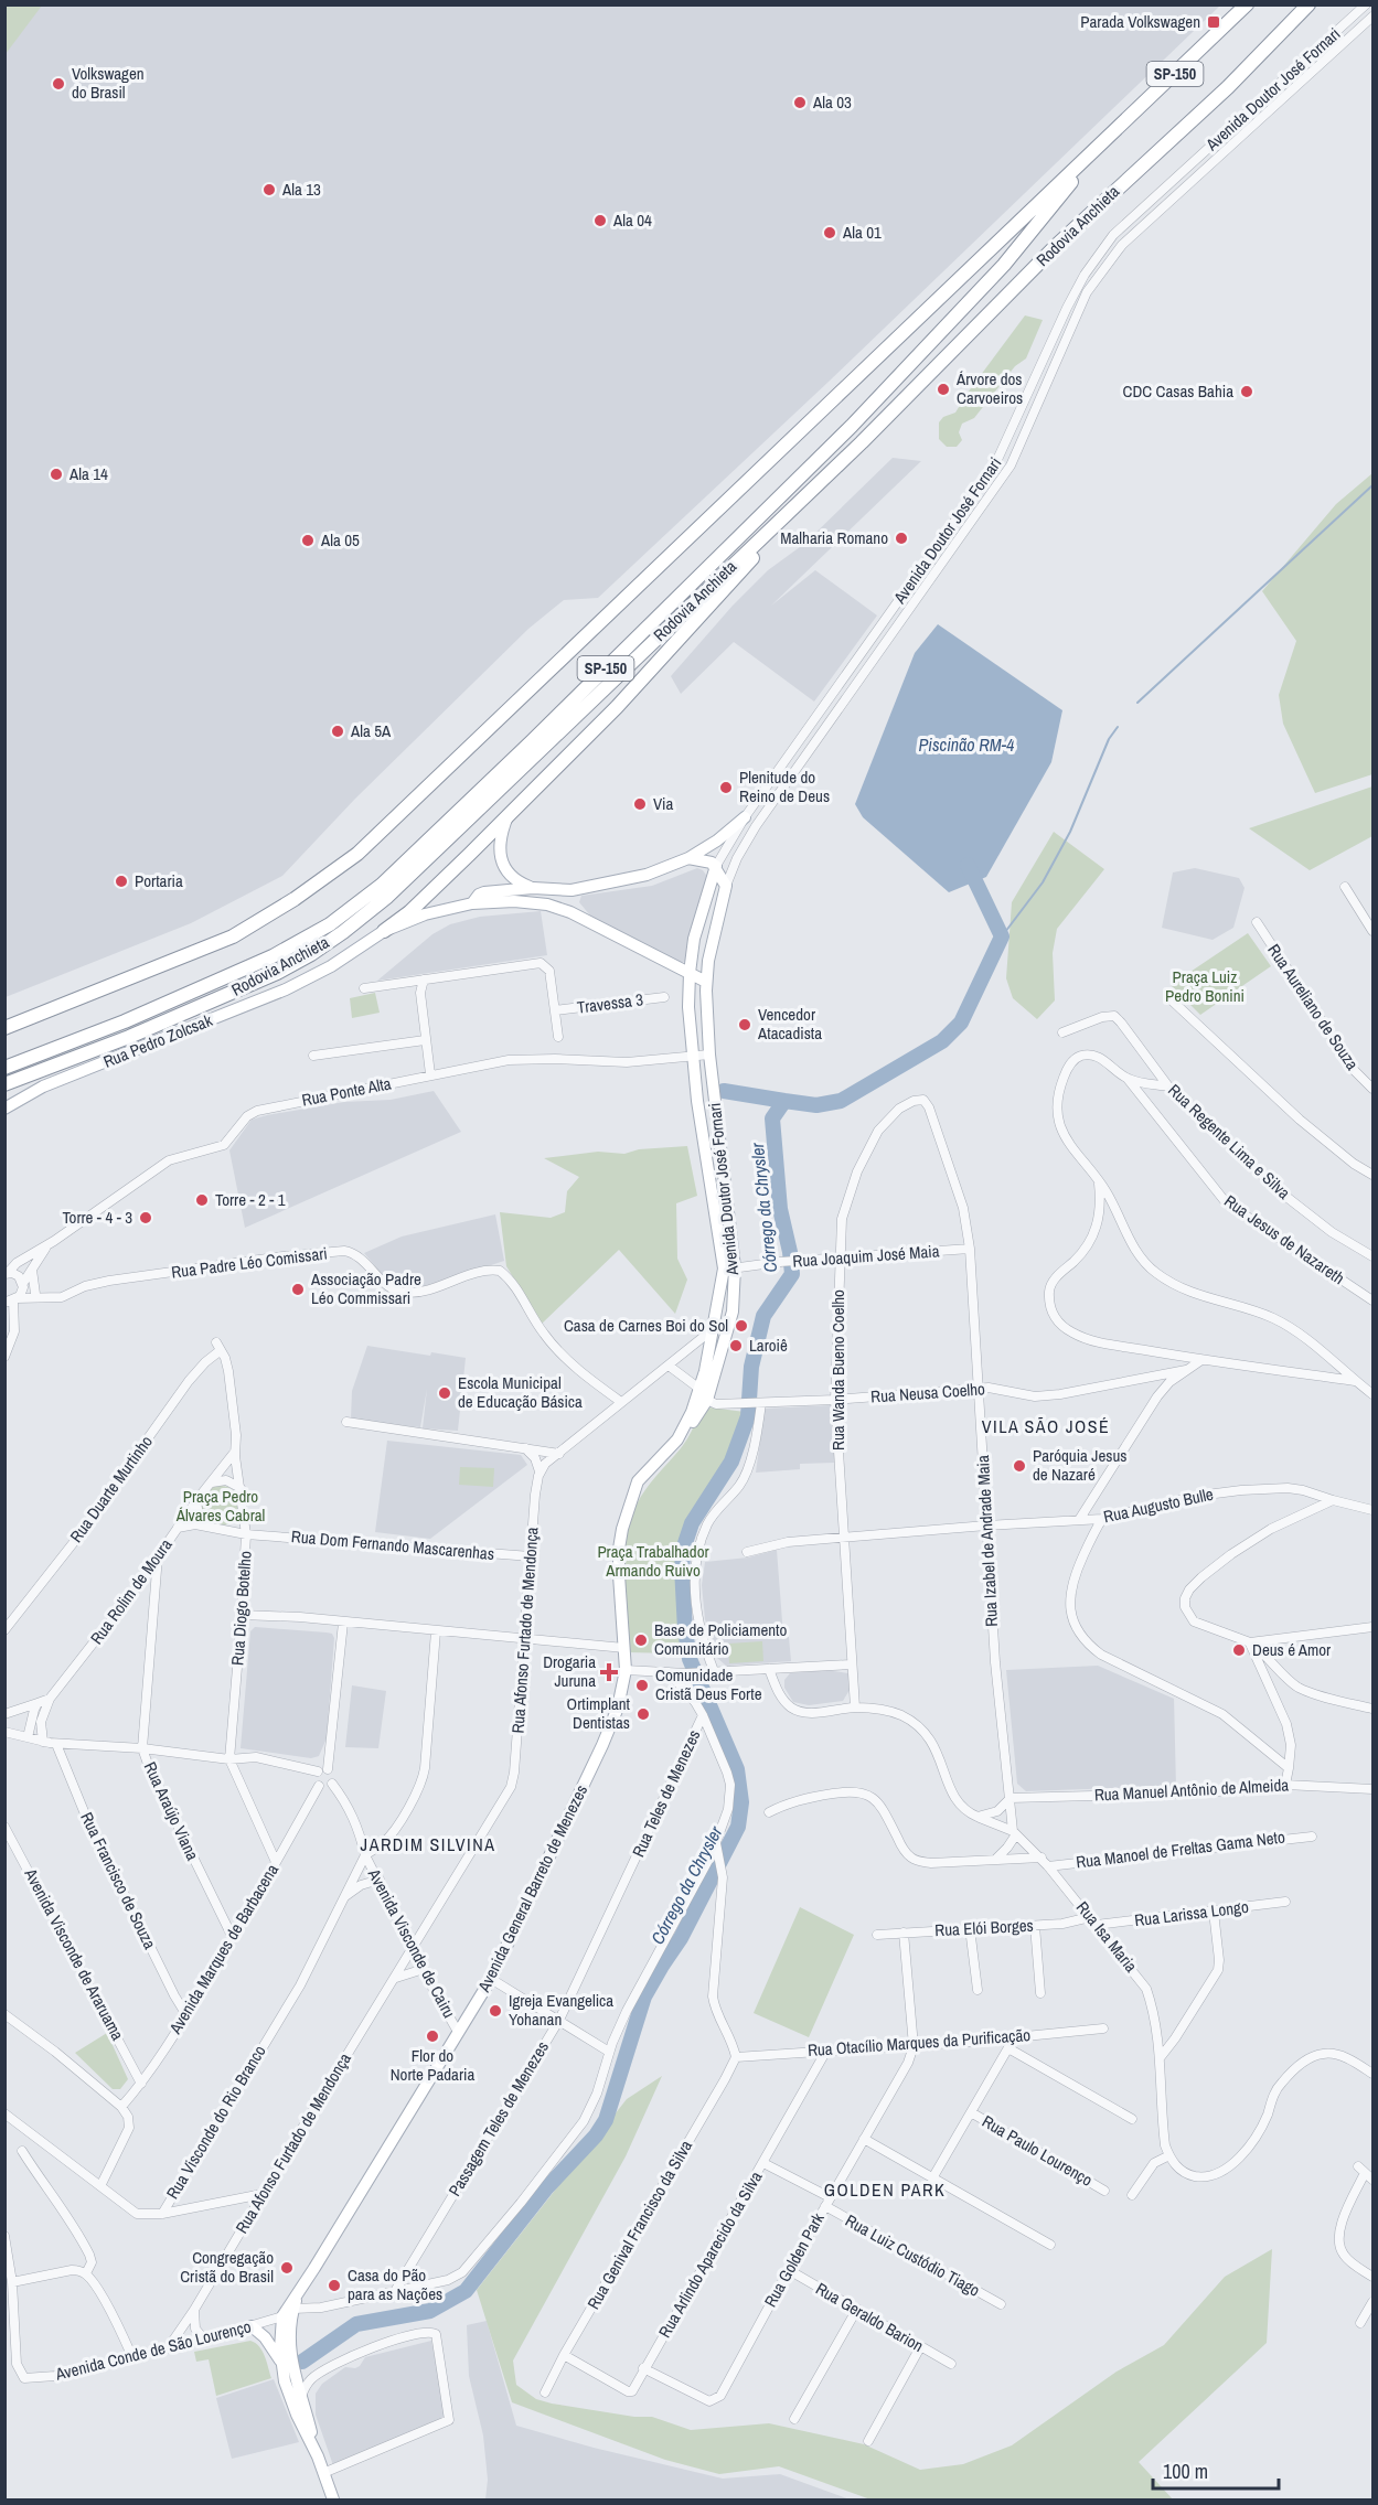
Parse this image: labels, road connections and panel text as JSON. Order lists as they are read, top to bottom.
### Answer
{
  "streets": {
    "highway": ["SP-150", "Rodovia Anchieta"],
    "main road": ["Avenida Doutor José Fornari", "Rua Pedro Zolcsak", "Avenida General Barreto de Menezes"],
    "street": [
      "Travessa 3",
      "Rua Aureliano de Souza",
      "Rua Ponte Alta",
      "Rua Regente Lima e Silva",
      "Rua Jesus de Nazareth",
      "Rua Joaquim José Maia",
      "Rua Padre Léo Comissari",
      "Rua Wanda Bueno Coelho",
      "Rua Neusa Coelho",
      "Rua Duarte Murtinho",
      "Rua Augusto Bulle",
      "Rua Izabel de Andrade Maia",
      "Rua Dom Fernando Mascarenhas",
      "Rua Rolim de Moura",
      "Rua Diogo Botelho",
      "Rua Afonso Furtado de Mendonça",
      "Rua Manuel Antônio de Almeida",
      "Rua Teles de Menezes",
      "Rua Araújo Viana",
      "Rua Manoel de Freltas Gama Neto",
      "Rua Francisco de Souza",
      "Rua Larissa Longo",
      "Rua Elói Borges",
      "Rua Isa Maria",
      "Avenida Visconde de Cairu",
      "Avenida Marques de Barbacena",
      "Avenida Visconde de Araruama",
      "Rua Otacílio Marques da Purificação",
      "Passagem Teles de Menezes",
      "Rua Visconde do Rio Branco",
      "Rua Paulo Lourenço",
      "Rua Genival Francisco da Silva",
      "Rua Arlindo Aparecido da Silva",
      "Rua Luiz Custódio Tiago",
      "Rua Golden Park",
      "Rua Geraldo Barion",
      "Avenida Conde de São Lourenço"
    ]
  },
  "crossings": [
    ["Avenida Doutor José Fornari", "Rua Pedro Zolcsak"],
    ["Avenida Doutor José Fornari", "Rua Ponte Alta"],
    ["Avenida Doutor José Fornari", "Rua Joaquim José Maia"],
    ["Avenida Doutor José Fornari", "Rua Neusa Coelho"],
    ["Avenida Doutor José Fornari", "Avenida General Barreto de Menezes"],
    ["Rua Ponte Alta", "Rua Padre Léo Comissari"],
    ["Rua Regente Lima e Silva", "Rua Jesus de Nazareth"],
    ["Rua Joaquim José Maia", "Rua Wanda Bueno Coelho"],
    ["Rua Joaquim José Maia", "Rua Izabel de Andrade Maia"],
    ["Rua Joaquim José Maia", "Avenida General Barreto de Menezes"],
    ["Rua Wanda Bueno Coelho", "Rua Neusa Coelho"],
    ["Rua Wanda Bueno Coelho", "Rua Augusto Bulle"],
    ["Rua Wanda Bueno Coelho", "Rua Izabel de Andrade Maia"],
    ["Rua Neusa Coelho", "Rua Izabel de Andrade Maia"],
    ["Rua Neusa Coelho", "Avenida General Barreto de Menezes"],
    ["Rua Duarte Murtinho", "Rua Diogo Botelho"],
    ["Rua Augusto Bulle", "Rua Izabel de Andrade Maia"],
    ["Rua Izabel de Andrade Maia", "Rua Manuel Antônio de Almeida"],
    ["Rua Izabel de Andrade Maia", "Rua Isa Maria"],
    ["Rua Dom Fernando Mascarenhas", "Rua Rolim de Moura"],
    ["Rua Dom Fernando Mascarenhas", "Rua Diogo Botelho"],
    ["Rua Dom Fernando Mascarenhas", "Rua Afonso Furtado de Mendonça"],
    ["Rua Rolim de Moura", "Rua Diogo Botelho"],
    ["Rua Rolim de Moura", "Rua Araújo Viana"],
    ["Rua Afonso Furtado de Mendonça", "Avenida Visconde de Cairu"],
    ["Rua Afonso Furtado de Mendonça", "Avenida Conde de São Lourenço"],
    ["Rua Teles de Menezes", "Passagem Teles de Menezes"],
    ["Rua Araújo Viana", "Avenida Marques de Barbacena"],
    ["Rua Manoel de Freltas Gama Neto", "Rua Isa Maria"],
    ["Rua Francisco de Souza", "Avenida Marques de Barbacena"],
    ["Avenida General Barreto de Menezes", "Avenida Visconde de Cairu"],
    ["Rua Larissa Longo", "Rua Isa Maria"],
    ["Rua Elói Borges", "Rua Isa Maria"],
    ["Rua Elói Borges", "Rua Golden Park"],
    ["Avenida Visconde de Cairu", "Avenida Marques de Barbacena"],
    ["Avenida Visconde de Cairu", "Rua Visconde do Rio Branco"],
    ["Avenida Marques de Barbacena", "Avenida Visconde de Araruama"],
    ["Rua Otacílio Marques da Purificação", "Rua Genival Francisco da Silva"],
    ["Rua Otacílio Marques da Purificação", "Rua Arlindo Aparecido da Silva"],
    ["Rua Otacílio Marques da Purificação", "Rua Golden Park"],
    ["Rua Genival Francisco da Silva", "Rua Arlindo Aparecido da Silva"],
    ["Rua Arlindo Aparecido da Silva", "Rua Golden Park"],
    ["Rua Luiz Custódio Tiago", "Rua Golden Park"],
    ["Rua Golden Park", "Rua Geraldo Barion"]
  ],
  "districts": ["VILA SÃO JOSÉ", "JARDIM SILVINA", "GOLDEN PARK"],
  "water": ["Piscinão RM-4", "Córrego da Chrysler"],
  "parks": ["Praça Luiz Pedro Bonini", "Praça Pedro Álvares Cabral", "Praça Trabalhador Armando Ruivo"],
  "places": {
    "transit": ["Parada Volkswagen"],
    "other": [
      "Volkswagen do Brasil",
      "Ala 03",
      "Ala 13",
      "Ala 04",
      "Ala 01",
      "Árvore dos Carvoeiros",
      "CDC Casas Bahia",
      "Ala 14",
      "Malharia Romano",
      "Ala 05",
      "Ala 5A",
      "Plenitude do Reino de Deus",
      "Via",
      "Portaria",
      "Vencedor Atacadista",
      "Torre - 2 - 1",
      "Torre - 4 - 3",
      "Associação Padre Léo Commissari",
      "Casa de Carnes Boi do Sol",
      "Laroiê",
      "Escola Municipal de Educação Básica",
      "Paróquia Jesus de Nazaré",
      "Base de Policiamento Comunitário",
      "Deus é Amor",
      "Comunidade Cristã Deus Forte",
      "Ortimplant Dentistas",
      "Igreja Evangelica Yohanan",
      "Flor do Norte Padaria",
      "Congregação Cristã do Brasil",
      "Casa do Pão para as Nações"
    ],
    "health": ["Drogaria Juruna"]
  },
  "scale_bar": "100 m"
}
